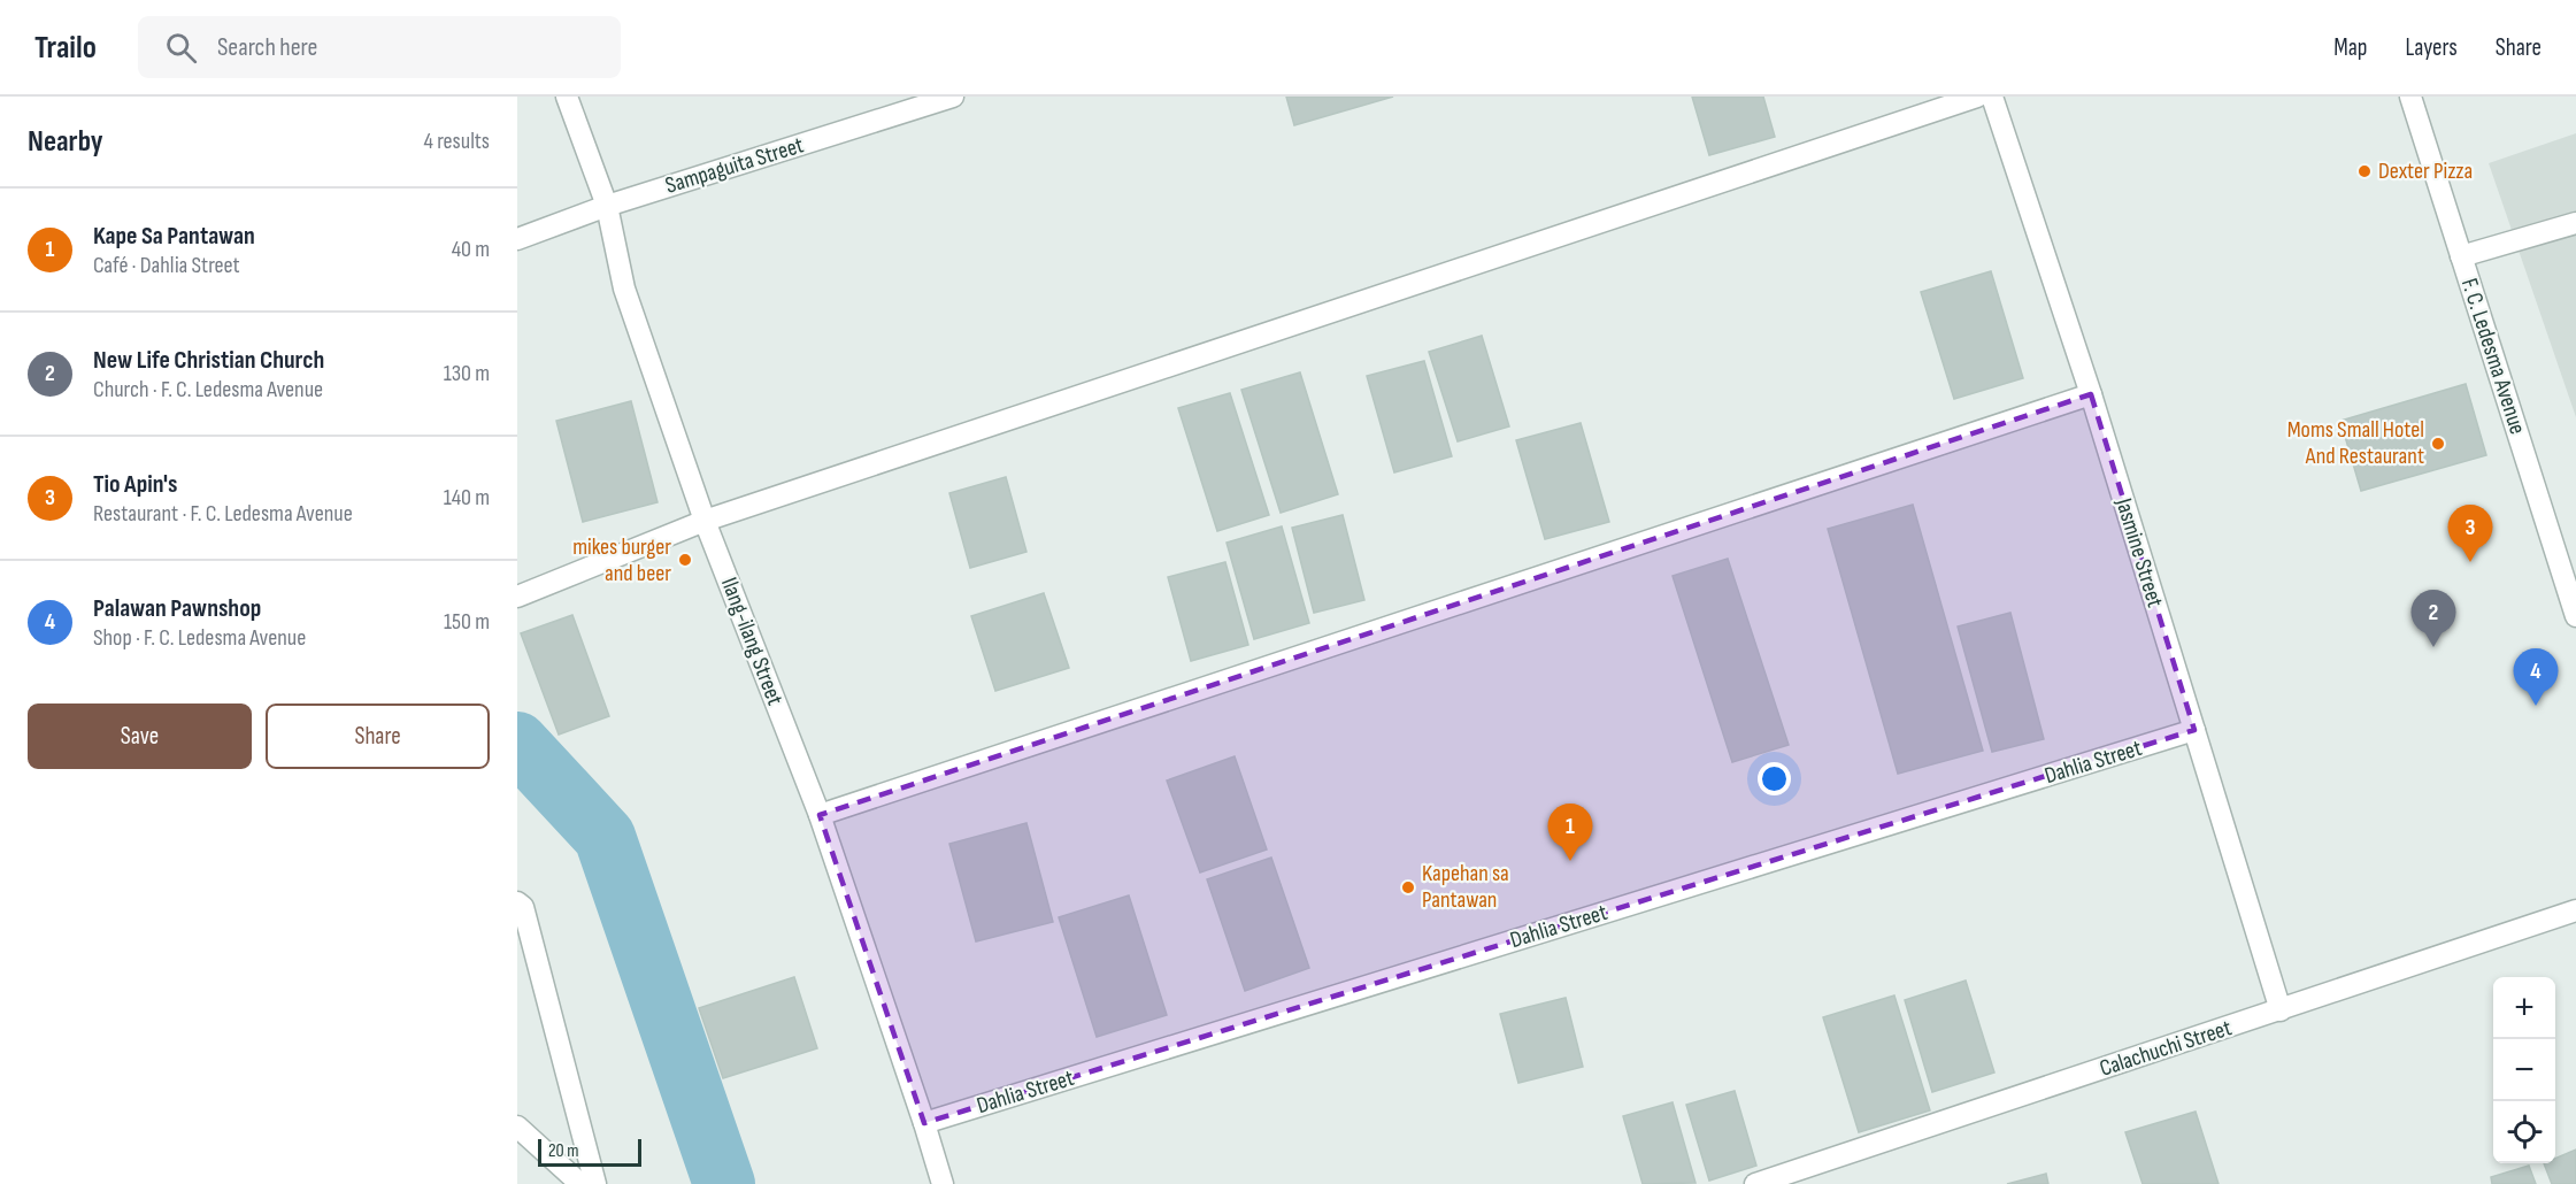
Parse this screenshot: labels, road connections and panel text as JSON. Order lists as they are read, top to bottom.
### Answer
{
  "streets": {
    "street": [
      "Sampaguita Street",
      "F. C. Ledesma Avenue",
      "Jasmine Street",
      "Ilang-ilang Street",
      "Dahlia Street",
      "Calachuchi Street"
    ]
  },
  "crossings": [
    ["Sampaguita Street", "Ilang-ilang Street"],
    ["Jasmine Street", "Dahlia Street"],
    ["Jasmine Street", "Calachuchi Street"],
    ["Ilang-ilang Street", "Dahlia Street"]
  ],
  "places": [
    "Dexter Pizza",
    "Moms Small Hotel And Restaurant",
    "mikes burger and beer",
    "Kapehan sa Pantawan"
  ],
  "scale_bar": "20 m",
  "page": {
    "header": "Trailo",
    "search": "Search here",
    "nav": ["Map", "Layers", "Share"],
    "heading": ["Nearby", "4 results"],
    "list": [
      {
        "mark": "1",
        "name": "Kape Sa Pantawan",
        "note": "Café · Dahlia Street",
        "value": "40 m"
      },
      {
        "mark": "2",
        "name": "New Life Christian Church",
        "note": "Church · F. C. Ledesma Avenue",
        "value": "130 m"
      },
      {
        "mark": "3",
        "name": "Tio Apin's",
        "note": "Restaurant · F. C. Ledesma Avenue",
        "value": "140 m"
      },
      {
        "mark": "4",
        "name": "Palawan Pawnshop",
        "note": "Shop · F. C. Ledesma Avenue",
        "value": "150 m"
      }
    ],
    "pins": [
      "3",
      "2",
      "4",
      "1"
    ],
    "buttons": ["Save", "Share"],
    "map_buttons": ["+", "−"],
    "scale": "20 m"
  }
}
